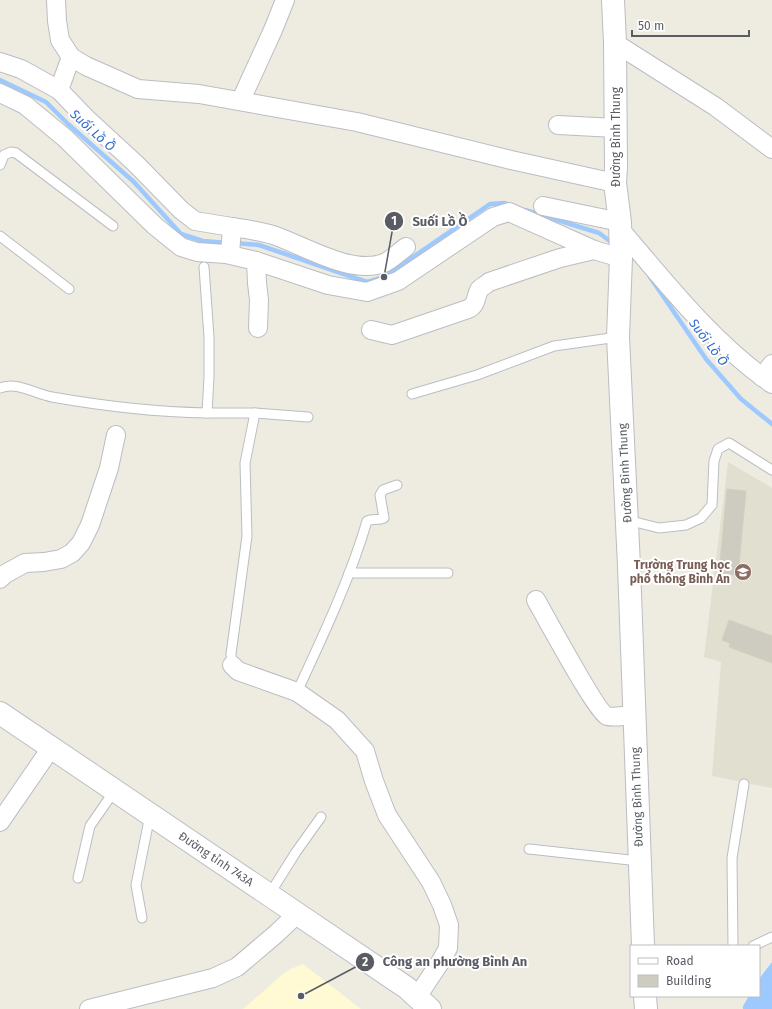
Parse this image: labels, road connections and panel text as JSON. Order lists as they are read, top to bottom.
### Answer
{
  "streets": {
    "street": ["Đường Bình Thung", "Đường tỉnh 743A"]
  },
  "water": ["Suối Lồ Ồ"],
  "places": {
    "other": ["Suối Lồ Ồ", "Công an phường Bình An"],
    "school or university": ["Trường Trung học phổ thông Bình An"]
  },
  "legend": ["Road", "Building"],
  "scale_bar": "50 m"
}
